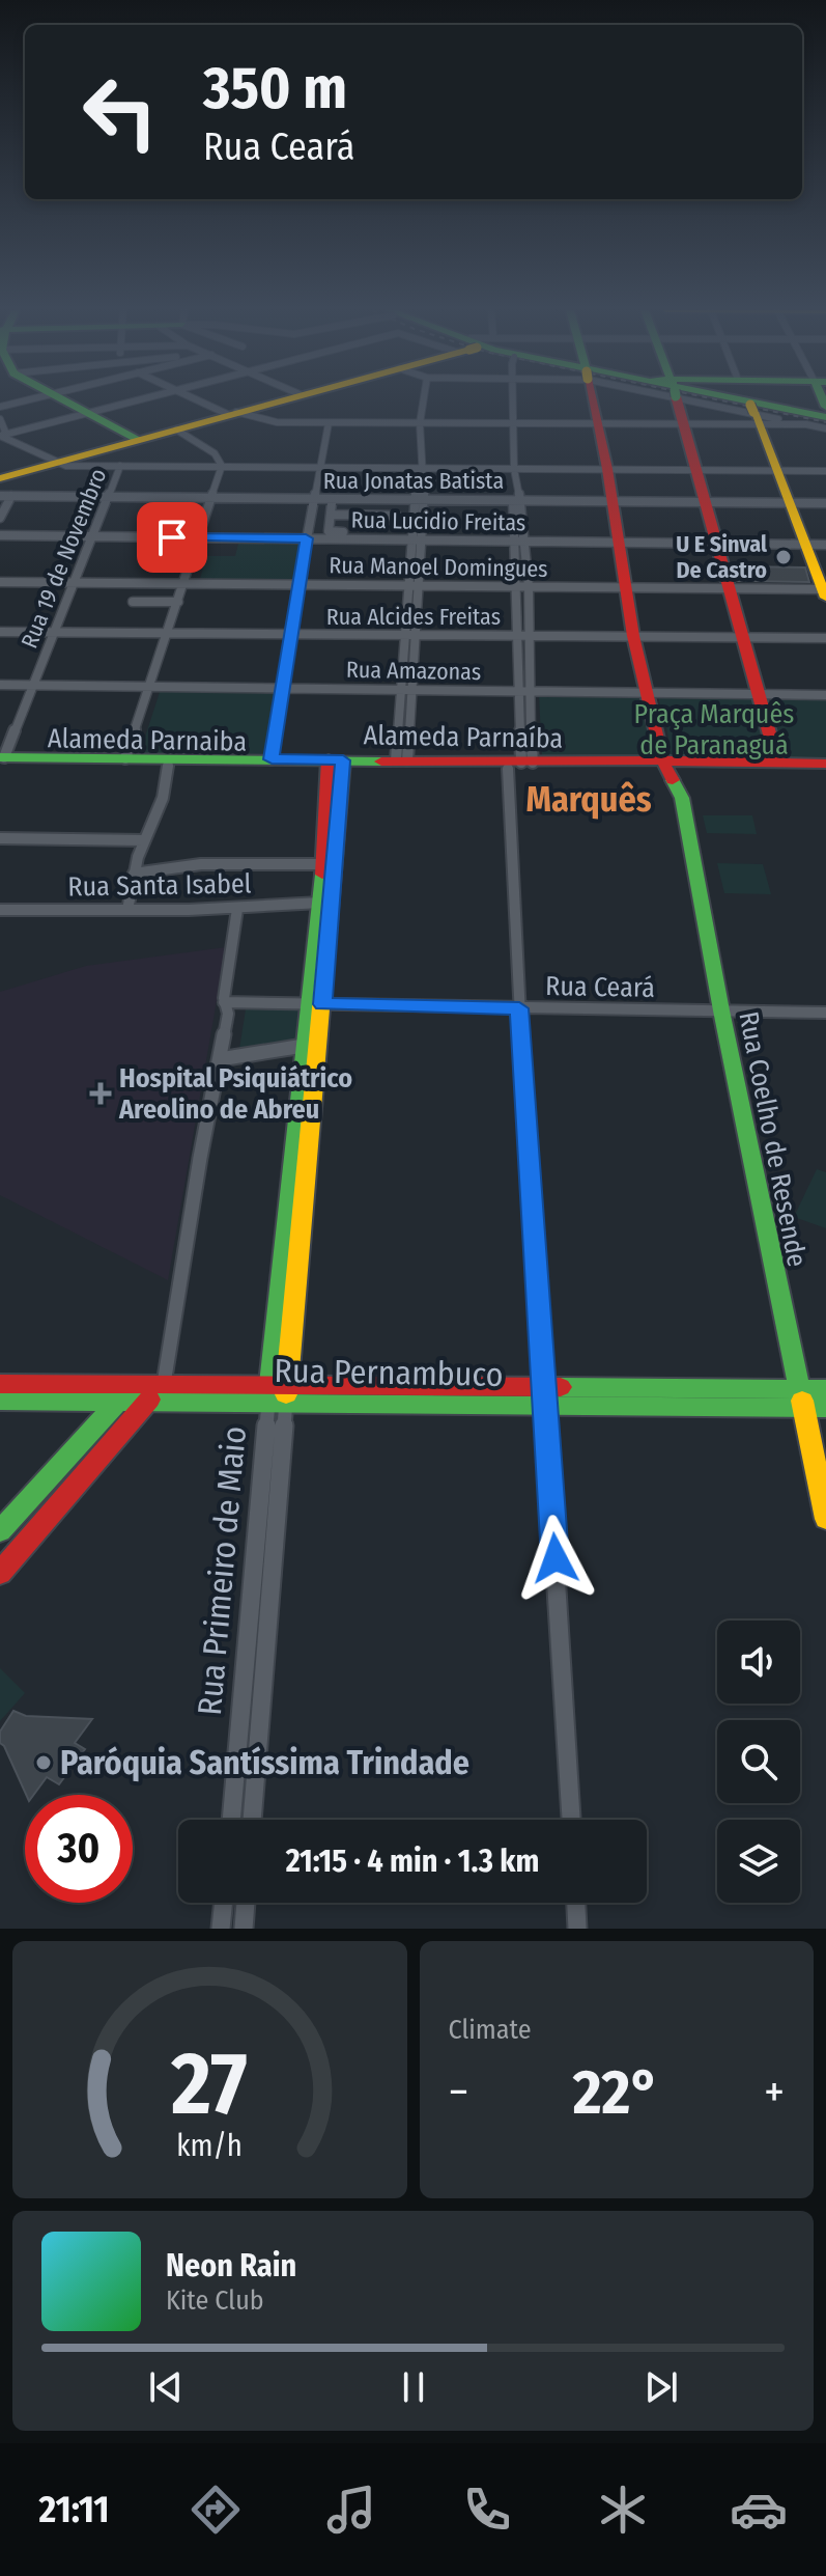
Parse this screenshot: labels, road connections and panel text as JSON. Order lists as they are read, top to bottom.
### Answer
{
  "streets": {
    "main road": [
      "Alameda Parnaíba",
      "Alameda Parnaiba",
      "Rua Coelho de Resende",
      "Rua Pernambuco",
      "Rua Primeiro de Maio"
    ],
    "street": [
      "Rua Jonatas Batista",
      "Rua Lucidio Freitas",
      "Rua 19 de Novembro",
      "Rua Manoel Domingues",
      "Rua Alcides Freitas",
      "Rua Amazonas",
      "Rua Santa Isabel",
      "Rua Ceará"
    ]
  },
  "crossings": [
    ["Rua Jonatas Batista", "Rua 19 de Novembro"],
    ["Rua Jonatas Batista", "Rua Coelho de Resende"],
    ["Rua Lucidio Freitas", "Rua 19 de Novembro"],
    ["Rua Lucidio Freitas", "Rua Coelho de Resende"],
    ["Rua 19 de Novembro", "Rua Manoel Domingues"],
    ["Rua 19 de Novembro", "Rua Alcides Freitas"],
    ["Rua 19 de Novembro", "Rua Amazonas"],
    ["Rua 19 de Novembro", "Alameda Parnaíba"],
    ["Rua 19 de Novembro", "Alameda Parnaiba"],
    ["Rua Manoel Domingues", "Rua Coelho de Resende"],
    ["Rua Alcides Freitas", "Rua Coelho de Resende"],
    ["Rua Amazonas", "Rua Coelho de Resende"],
    ["Alameda Parnaíba", "Alameda Parnaiba"],
    ["Alameda Parnaíba", "Rua Coelho de Resende"],
    ["Alameda Parnaíba", "Rua Primeiro de Maio"],
    ["Alameda Parnaiba", "Rua Primeiro de Maio"],
    ["Rua Santa Isabel", "Rua Primeiro de Maio"],
    ["Rua Ceará", "Rua Coelho de Resende"],
    ["Rua Ceará", "Rua Primeiro de Maio"],
    ["Rua Coelho de Resende", "Rua Pernambuco"],
    ["Rua Pernambuco", "Rua Primeiro de Maio"]
  ],
  "districts": ["Marquês"],
  "parks": ["Praça Marquês de Paranaguá"],
  "places": {
    "other": ["U E Sinval De Castro", "Paróquia Santíssima Trindade"],
    "health": ["Hospital Psiquiátrico Areolino de Abreu"]
  },
  "page": {
    "turn": ["350 m", "Rua Ceará"],
    "limit": "30",
    "trip": "21:15 · 4 min · 1.3 km",
    "tile": "Climate",
    "heat": ["−", "22°", "+"],
    "song": ["Neon Rain", "Kite Club"],
    "tabs": "21:11",
    "gauge": ["27", "km/h"]
  }
}
